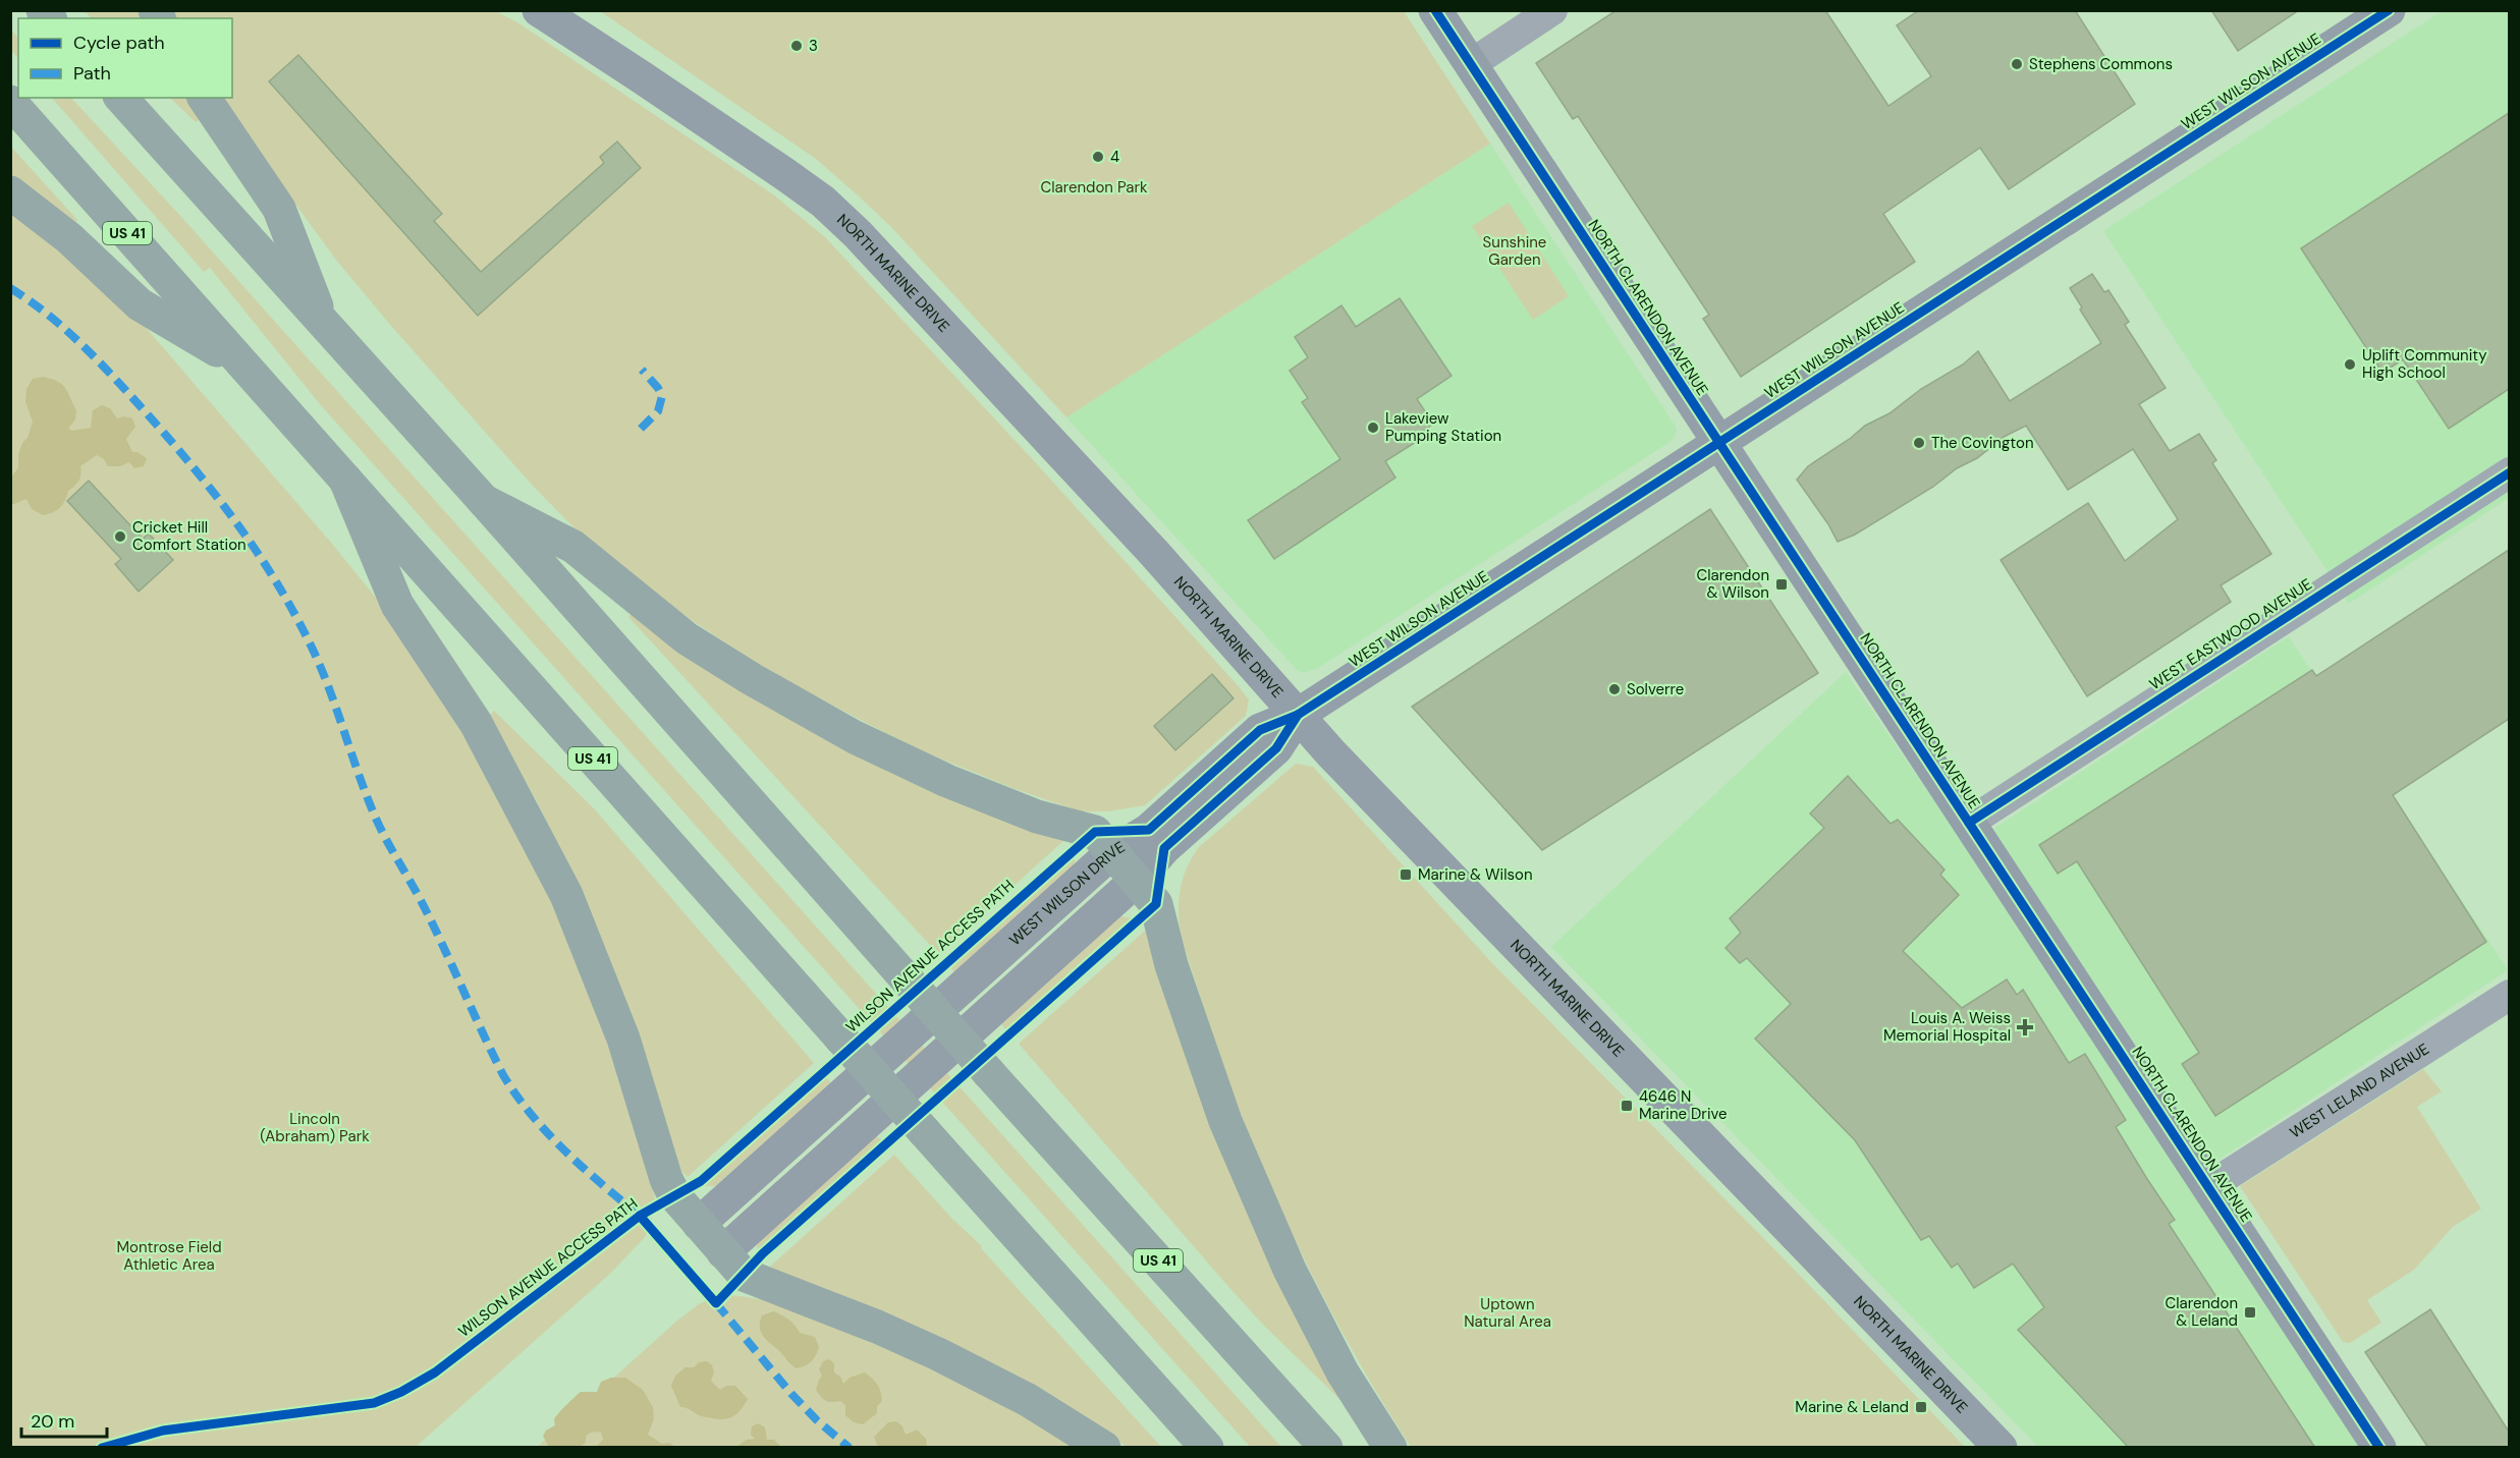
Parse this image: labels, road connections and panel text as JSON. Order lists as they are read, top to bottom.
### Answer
{
  "streets": {
    "highway": ["US 41"],
    "street": [
      "WEST WILSON AVENUE",
      "NORTH MARINE DRIVE",
      "NORTH CLARENDON AVENUE",
      "WEST EASTWOOD AVENUE",
      "WEST WILSON DRIVE",
      "WEST LELAND AVENUE"
    ],
    "cycle path": ["WILSON AVENUE ACCESS PATH"]
  },
  "crossings": [
    ["WEST WILSON AVENUE", "NORTH MARINE DRIVE"],
    ["WEST WILSON AVENUE", "NORTH CLARENDON AVENUE"],
    ["WEST WILSON AVENUE", "WEST WILSON DRIVE"],
    ["NORTH MARINE DRIVE", "WEST WILSON DRIVE"],
    ["NORTH CLARENDON AVENUE", "WEST EASTWOOD AVENUE"],
    ["NORTH CLARENDON AVENUE", "WEST LELAND AVENUE"]
  ],
  "parks": [
    "Clarendon Park",
    "Sunshine Garden",
    "Lincoln (Abraham) Park",
    "Montrose Field Athletic Area",
    "Uptown Natural Area"
  ],
  "places": {
    "other": [
      "3",
      "Stephens Commons",
      "4",
      "Uplift Community High School",
      "Lakeview Pumping Station",
      "The Covington",
      "Cricket Hill Comfort Station",
      "Solverre"
    ],
    "transit": [
      "Clarendon & Wilson",
      "Marine & Wilson",
      "4646 N Marine Drive",
      "Clarendon & Leland",
      "Marine & Leland"
    ],
    "health": ["Louis A. Weiss Memorial Hospital"]
  },
  "legend": ["Cycle path", "Path"],
  "scale_bar": "20 m"
}
